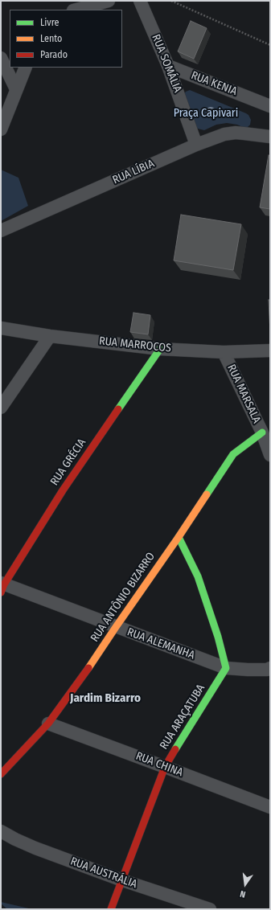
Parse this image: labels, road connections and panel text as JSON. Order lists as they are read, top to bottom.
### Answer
{
  "streets": {
    "street": [
      "RUA SOMÁLIA",
      "RUA KENIA",
      "RUA LÍBIA",
      "RUA MARROCOS",
      "RUA MARSALA",
      "RUA GRÉCIA",
      "RUA ANTÔNIO BIZARRO",
      "RUA ALEMANHA",
      "RUA ARAÇATUBA",
      "RUA CHINA",
      "RUA AUSTRÁLIA"
    ]
  },
  "crossings": [
    ["RUA SOMÁLIA", "RUA KENIA"],
    ["RUA SOMÁLIA", "RUA LÍBIA"],
    ["RUA MARROCOS", "RUA MARSALA"],
    ["RUA MARROCOS", "RUA GRÉCIA"],
    ["RUA MARSALA", "RUA ANTÔNIO BIZARRO"],
    ["RUA GRÉCIA", "RUA ALEMANHA"],
    ["RUA ANTÔNIO BIZARRO", "RUA ALEMANHA"],
    ["RUA ANTÔNIO BIZARRO", "RUA CHINA"],
    ["RUA ALEMANHA", "RUA ARAÇATUBA"],
    ["RUA ARAÇATUBA", "RUA CHINA"],
    ["RUA ARAÇATUBA", "RUA AUSTRÁLIA"]
  ],
  "districts": ["Jardim Bizarro"],
  "parks": ["Praça Capivari"],
  "legend": ["Livre", "Lento", "Parado"],
  "north": "bottom"
}
